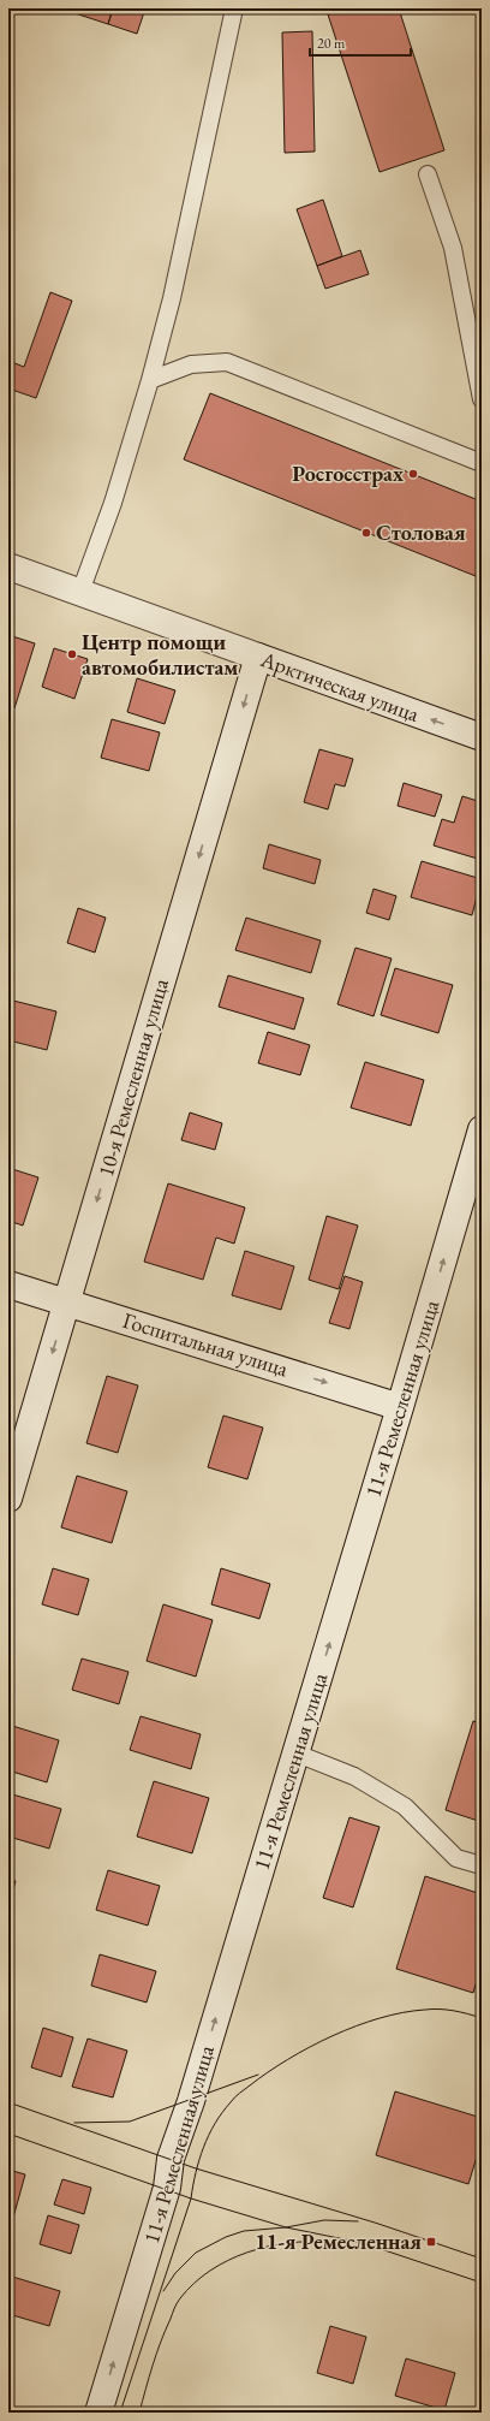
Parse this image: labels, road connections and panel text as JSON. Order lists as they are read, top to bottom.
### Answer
{
  "streets": {
    "main road": [
      "Арктическая улица",
      "10-я Ремесленная улица",
      "Госпитальная улица",
      "11-я Ремесленная улица"
    ]
  },
  "crossings": [
    ["Арктическая улица", "10-я Ремесленная улица"],
    ["10-я Ремесленная улица", "Госпитальная улица"],
    ["Госпитальная улица", "11-я Ремесленная улица"]
  ],
  "one_way": [
    "Арктическая улица",
    "10-я Ремесленная улица",
    "Госпитальная улица",
    "11-я Ремесленная улица"
  ],
  "places": {
    "other": ["Росгосстрах", "Столовая", "Центр помощи автомобилистам"],
    "transit": ["11-я Ремесленная"]
  },
  "scale_bar": "20 m"
}
